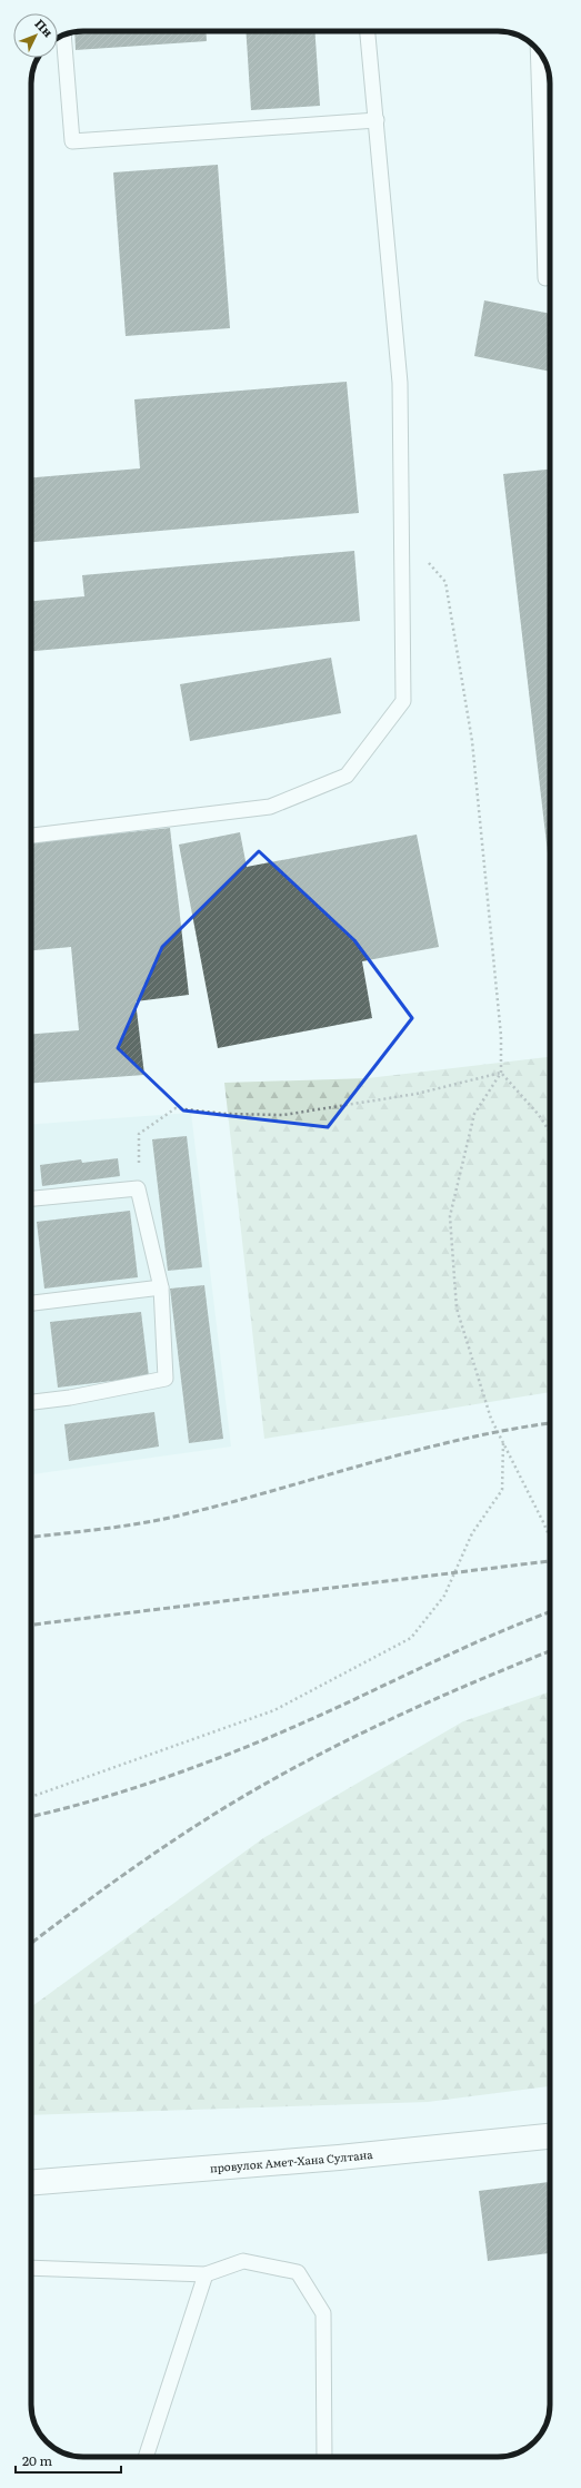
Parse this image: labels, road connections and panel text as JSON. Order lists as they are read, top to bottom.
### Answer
{
  "streets": {
    "street": ["провулок Амет-Хана Султана"]
  },
  "scale_bar": "20 m",
  "north": "top right"
}
